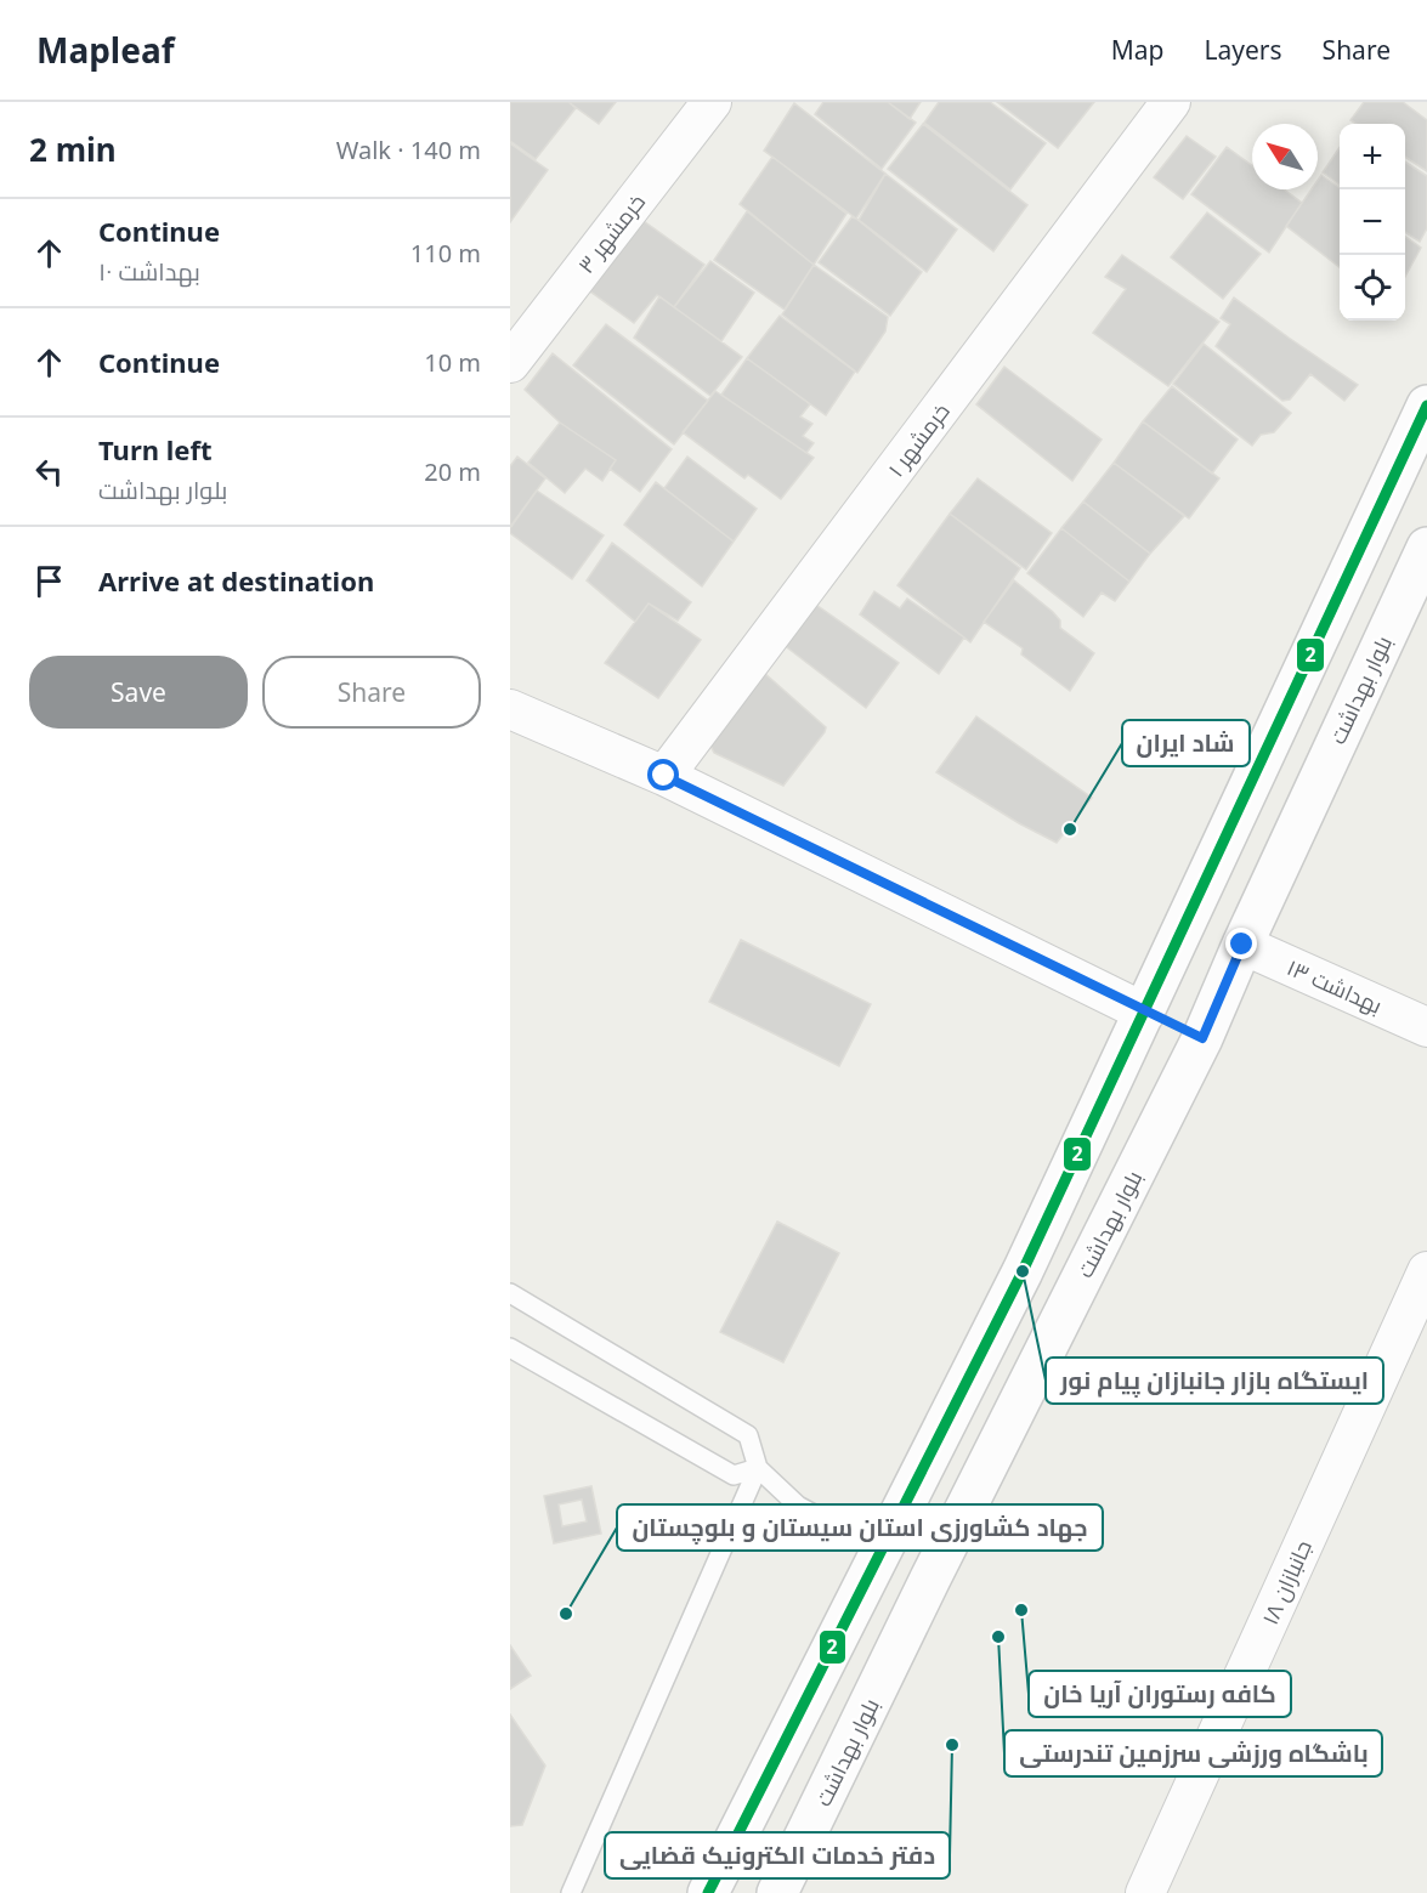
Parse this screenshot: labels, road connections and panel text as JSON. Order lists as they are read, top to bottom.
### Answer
{
  "streets": {
    "main road": ["بلوار بهداشت"],
    "street": [
      "خرمشهر ۳",
      "خرمشهر ۱",
      "بهداشت ۱۳",
      "جانبازان ۱۸"
    ]
  },
  "crossings": [
    ["بلوار بهداشت", "بهداشت ۱۳"]
  ],
  "places": [
    "شاد ایران",
    "ایستگاه بازار جانبازان پیام نور",
    "کافه رستوران آریا خان",
    "جهاد کشاورزی استان سیستان و بلوچستان",
    "باشگاه ورزشی سرزمین تندرستی",
    "دفتر خدمات الکترونیک قضایی"
  ],
  "lines": ["transit line 2"],
  "north": "top left",
  "page": {
    "header": "Mapleaf",
    "nav": ["Map", "Layers", "Share"],
    "heading": ["2 min", "Walk · 140 m"],
    "map_buttons": ["+", "−"],
    "list": [
      ["Continue", "بهداشت ۱۰", "110 m"],
      ["Continue", "10 m"],
      ["Turn left", "بلوار بهداشت", "20 m"],
      "Arrive at destination"
    ],
    "buttons": ["Save", "Share"]
  }
}
